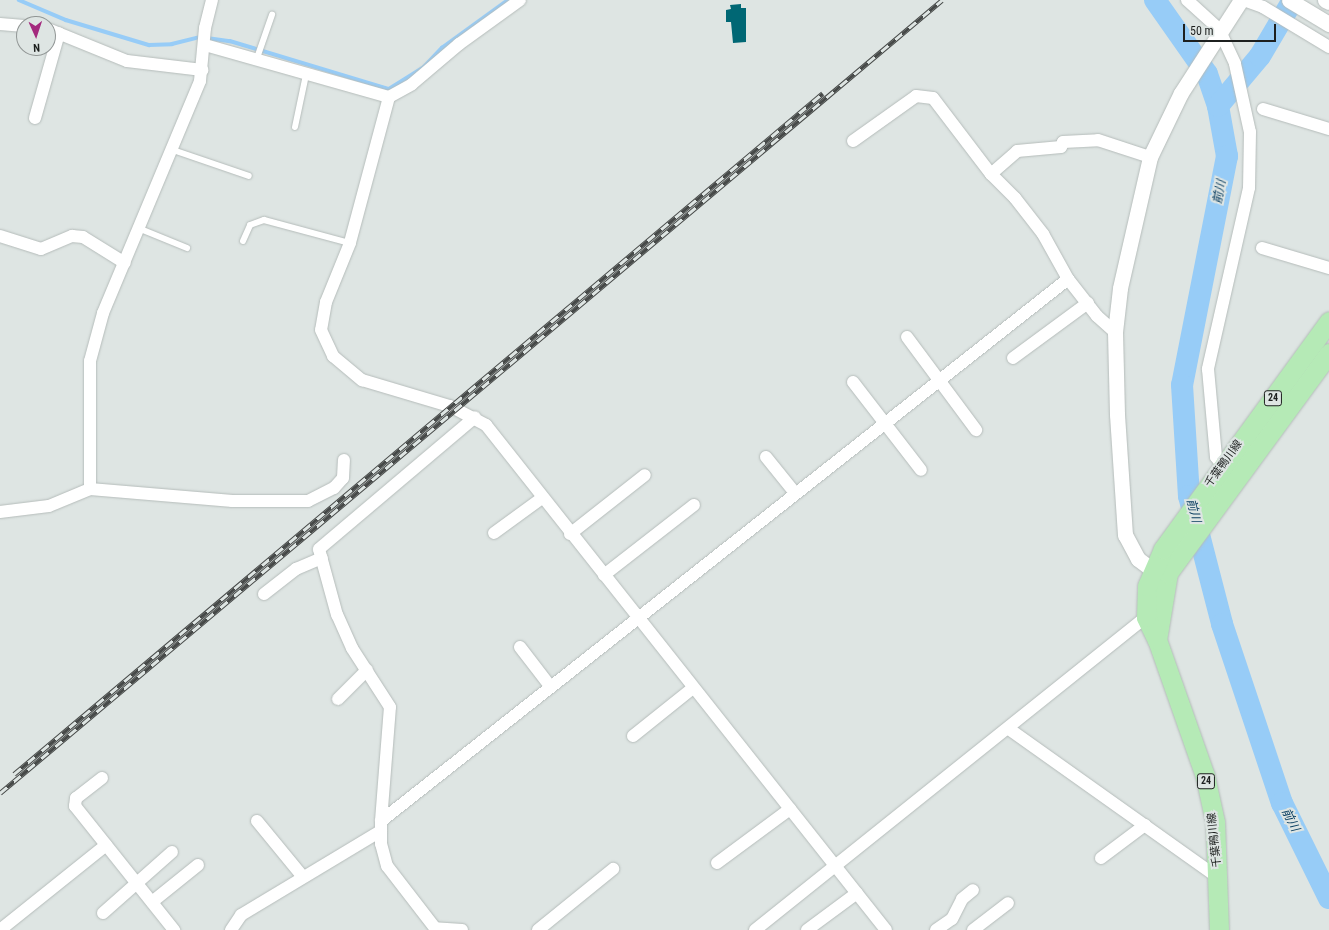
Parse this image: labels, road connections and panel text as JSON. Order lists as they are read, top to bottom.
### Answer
{
  "streets": {
    "main road": ["24", "千葉鴨川線"]
  },
  "water": ["前川"],
  "scale_bar": "50 m",
  "north": "bottom"
}
